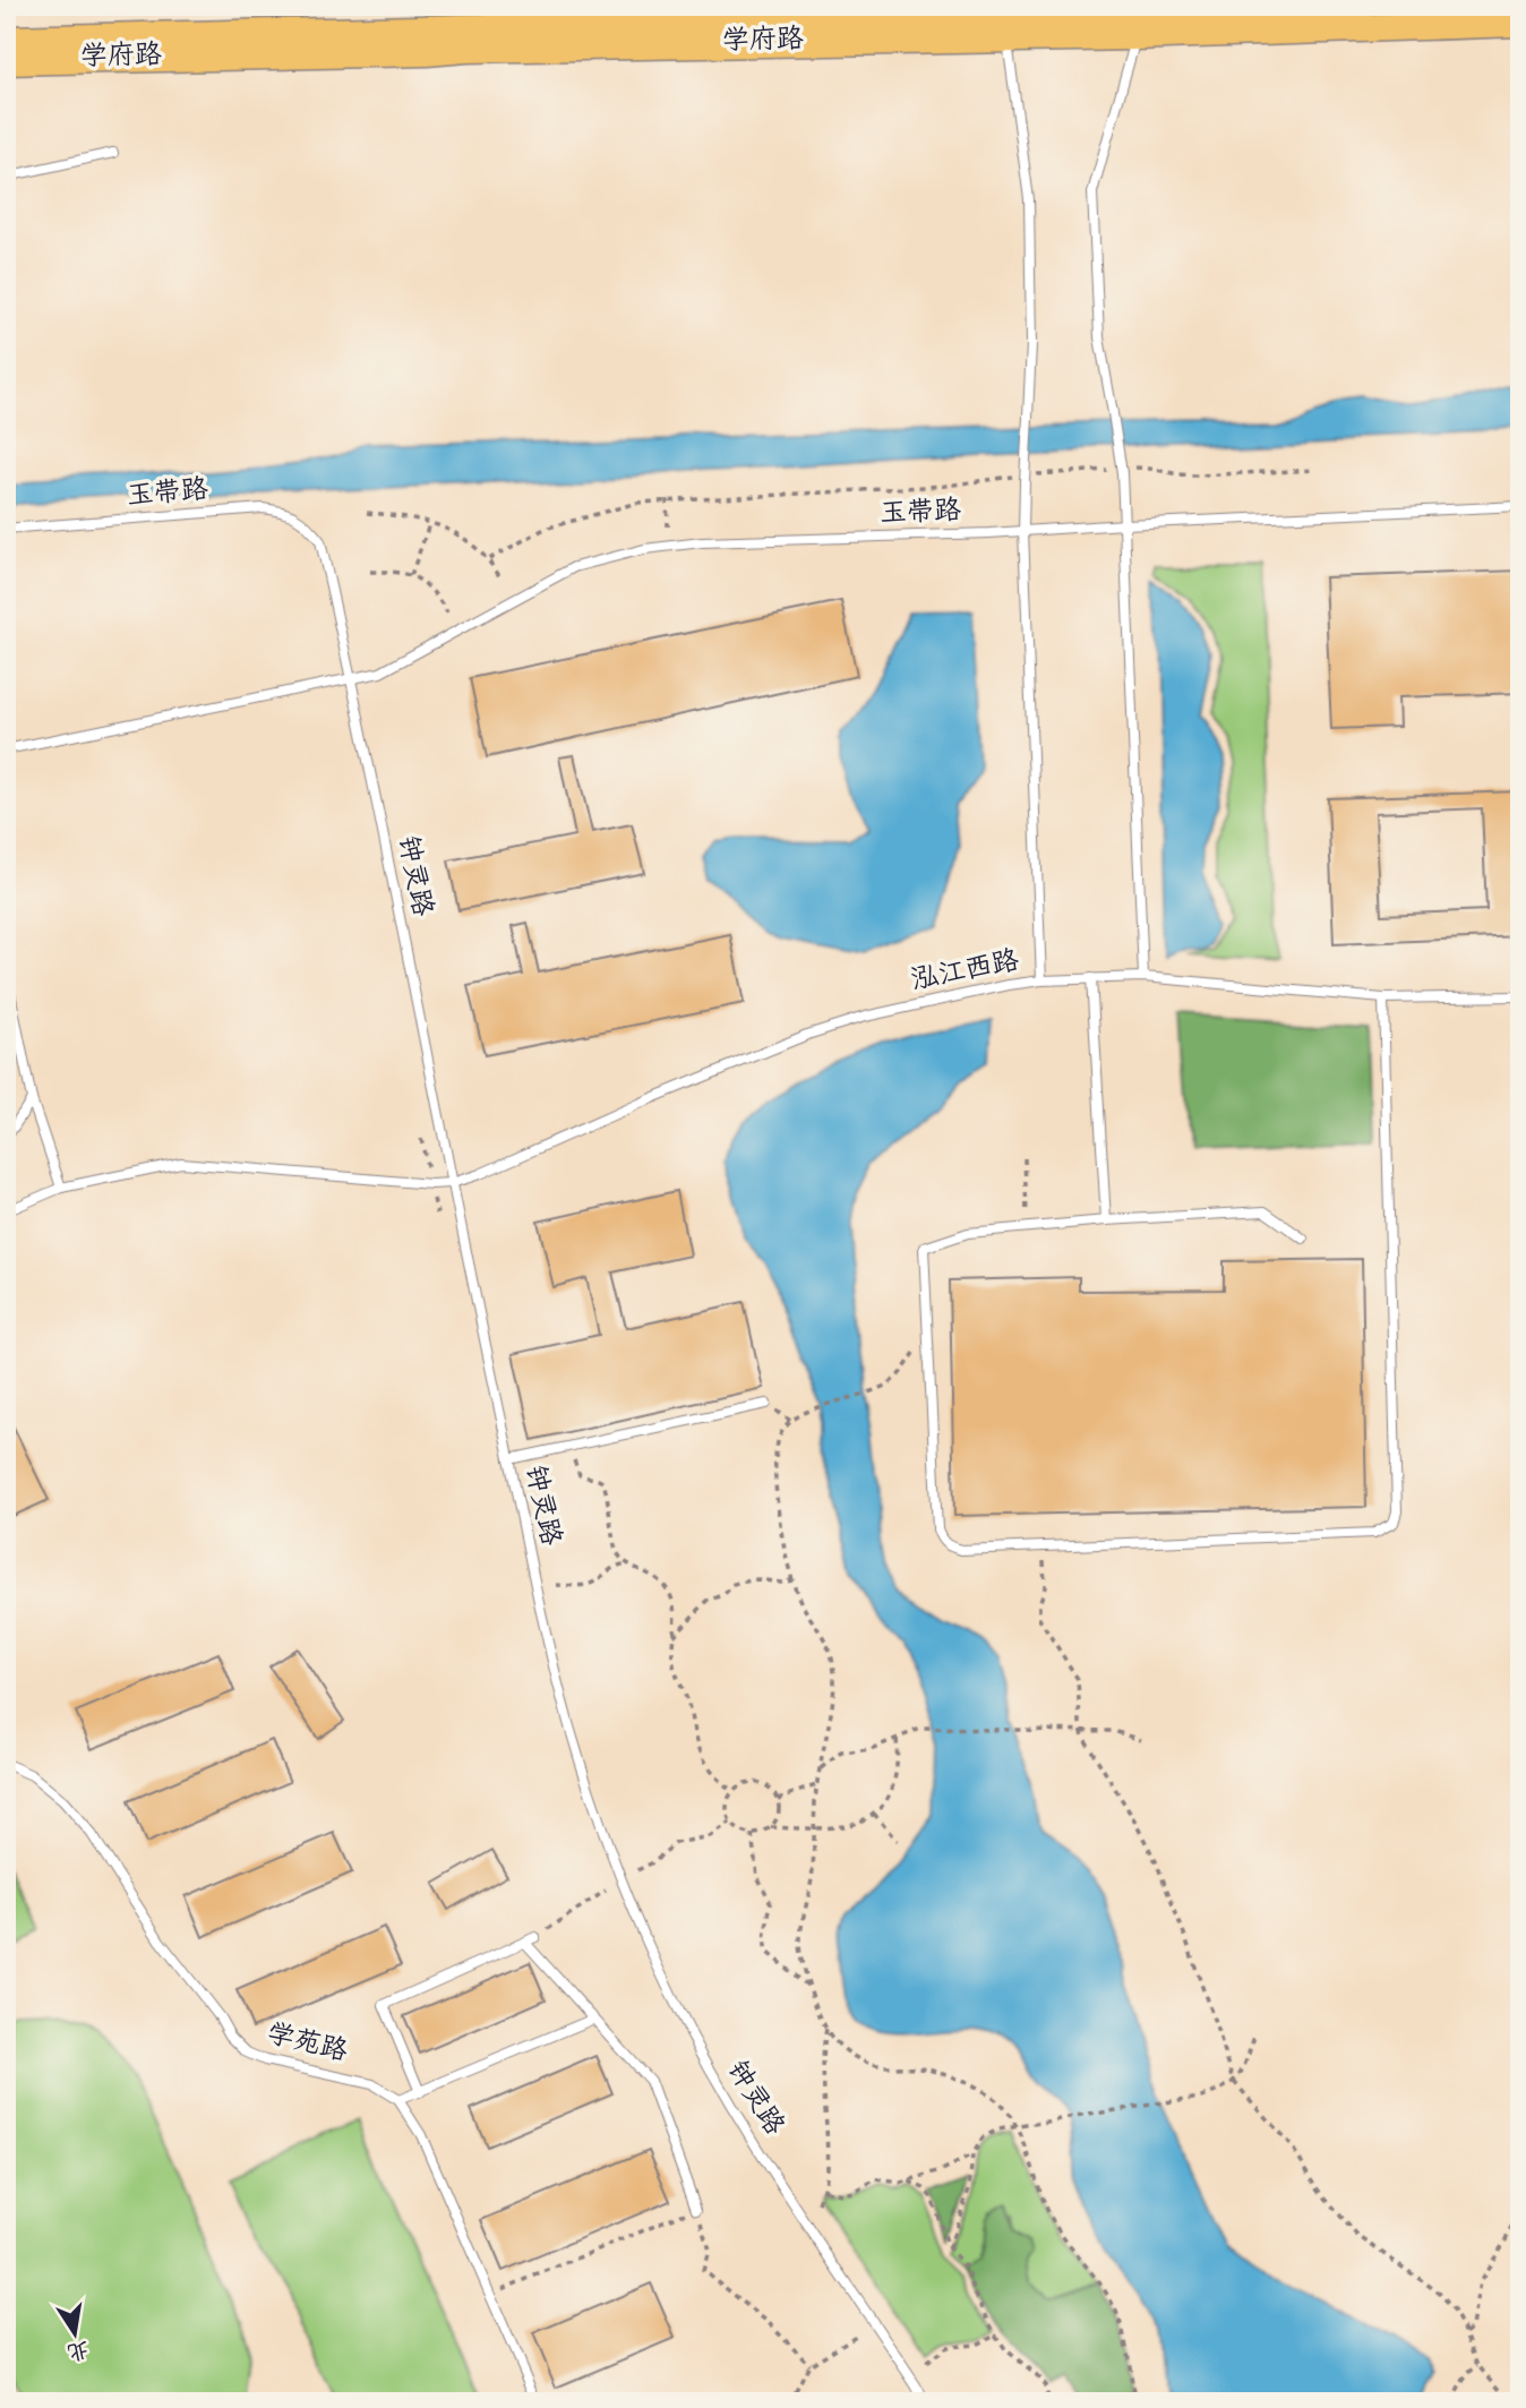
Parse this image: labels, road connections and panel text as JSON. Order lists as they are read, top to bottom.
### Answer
{
  "streets": {
    "main road": ["学府路"],
    "lane": [
      "玉带路",
      "钟灵路",
      "泓江西路",
      "学苑路"
    ]
  },
  "crossings": [
    ["玉带路", "钟灵路"],
    ["钟灵路", "泓江西路"]
  ],
  "north": "bottom"
}
